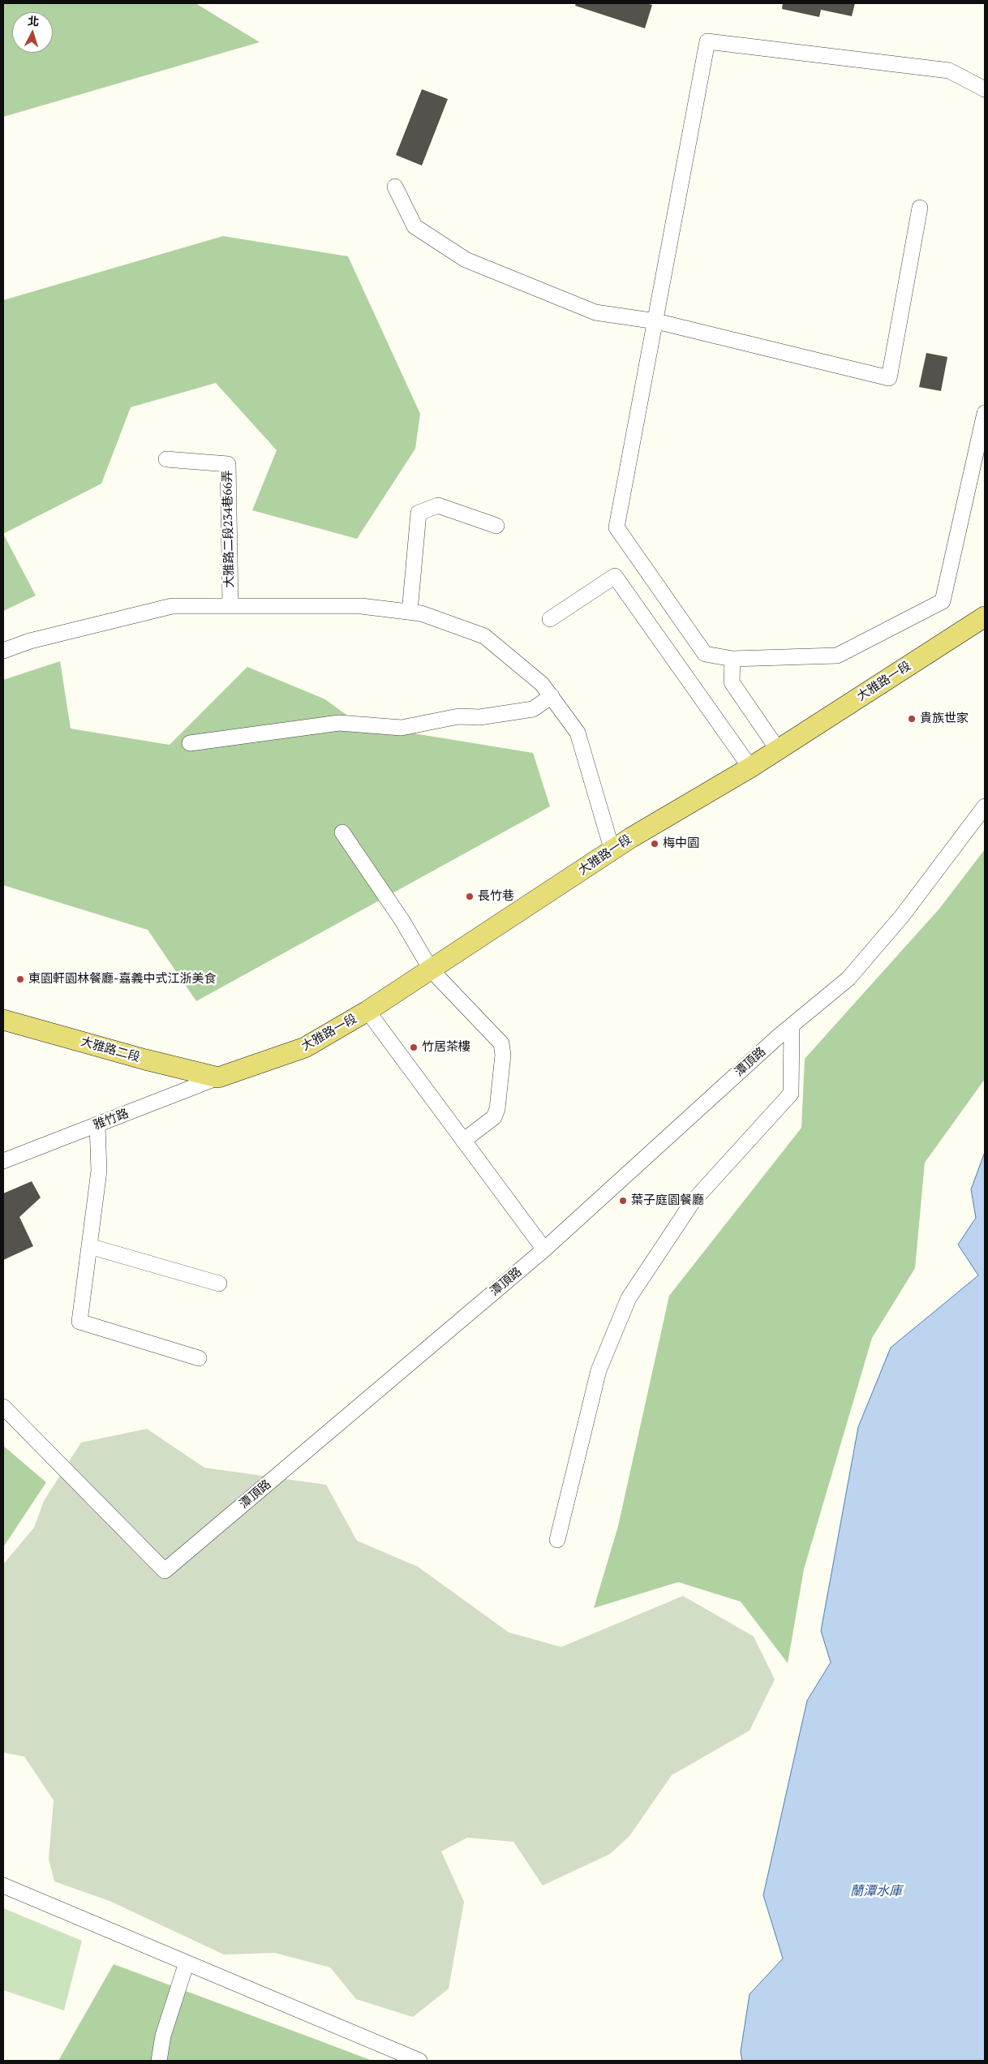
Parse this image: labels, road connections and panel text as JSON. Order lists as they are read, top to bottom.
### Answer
{
  "streets": {
    "main road": ["大雅路一段", "大雅路二段"],
    "street": ["大雅路二段234巷66弄", "潭頂路", "雅竹路"]
  },
  "crossings": [
    ["大雅路一段", "大雅路二段"],
    ["大雅路一段", "雅竹路"],
    ["大雅路二段", "雅竹路"]
  ],
  "water": ["蘭潭水庫"],
  "places": [
    "貴族世家",
    "梅中園",
    "長竹巷",
    "東園軒園林餐廳-嘉義中式江浙美食",
    "竹居茶樓",
    "葉子庭園餐廳"
  ],
  "north": "top"
}
